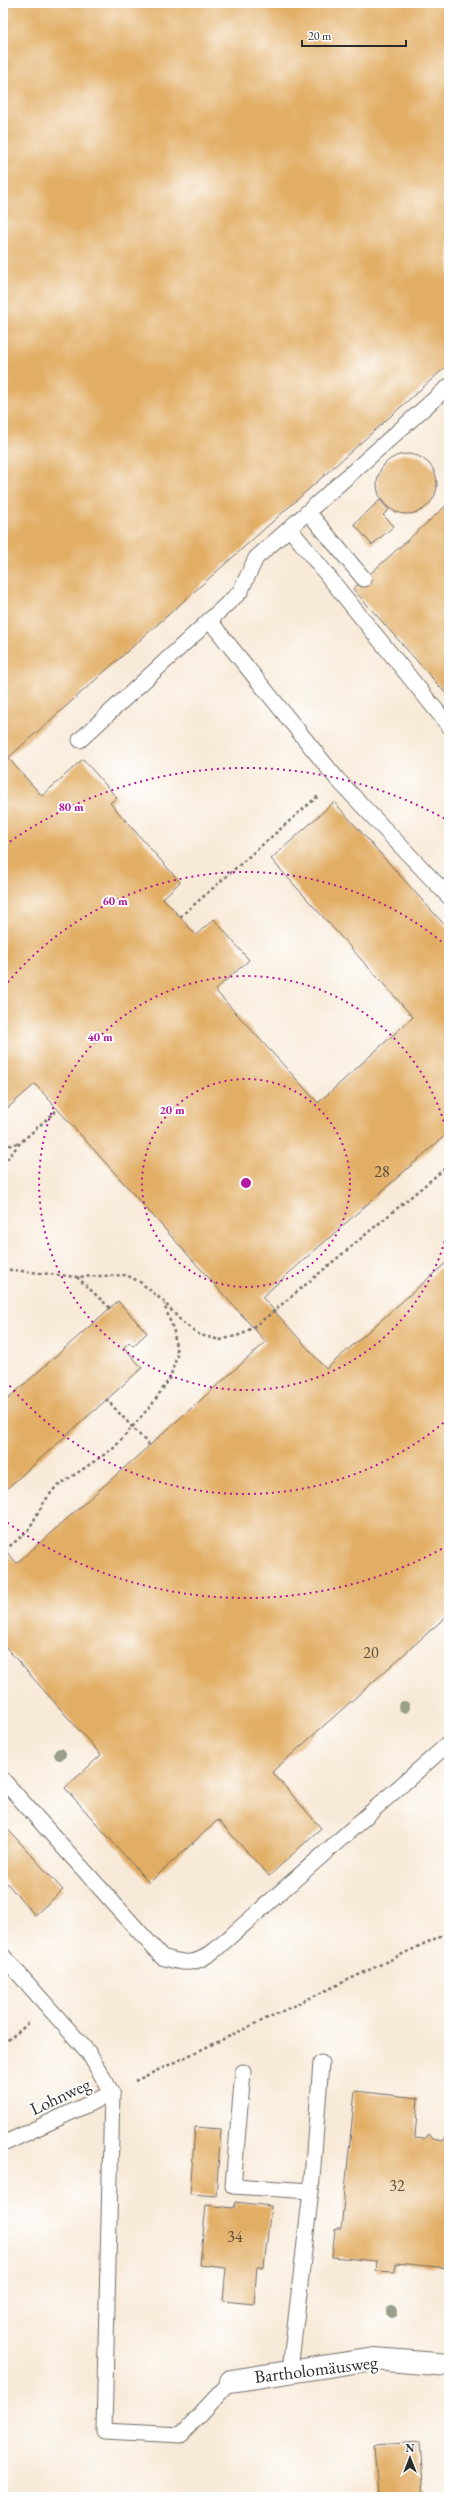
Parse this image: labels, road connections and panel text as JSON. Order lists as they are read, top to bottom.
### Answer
{
  "streets": {
    "street": ["Bartholomäusweg"],
    "lane": ["Lohnweg"]
  },
  "house_numbers": [
    "28",
    "20",
    "32",
    "34"
  ],
  "scale_bar": "20 m",
  "north": "top",
  "rings": [
    "80 m",
    "60 m",
    "40 m",
    "20 m"
  ]
}
